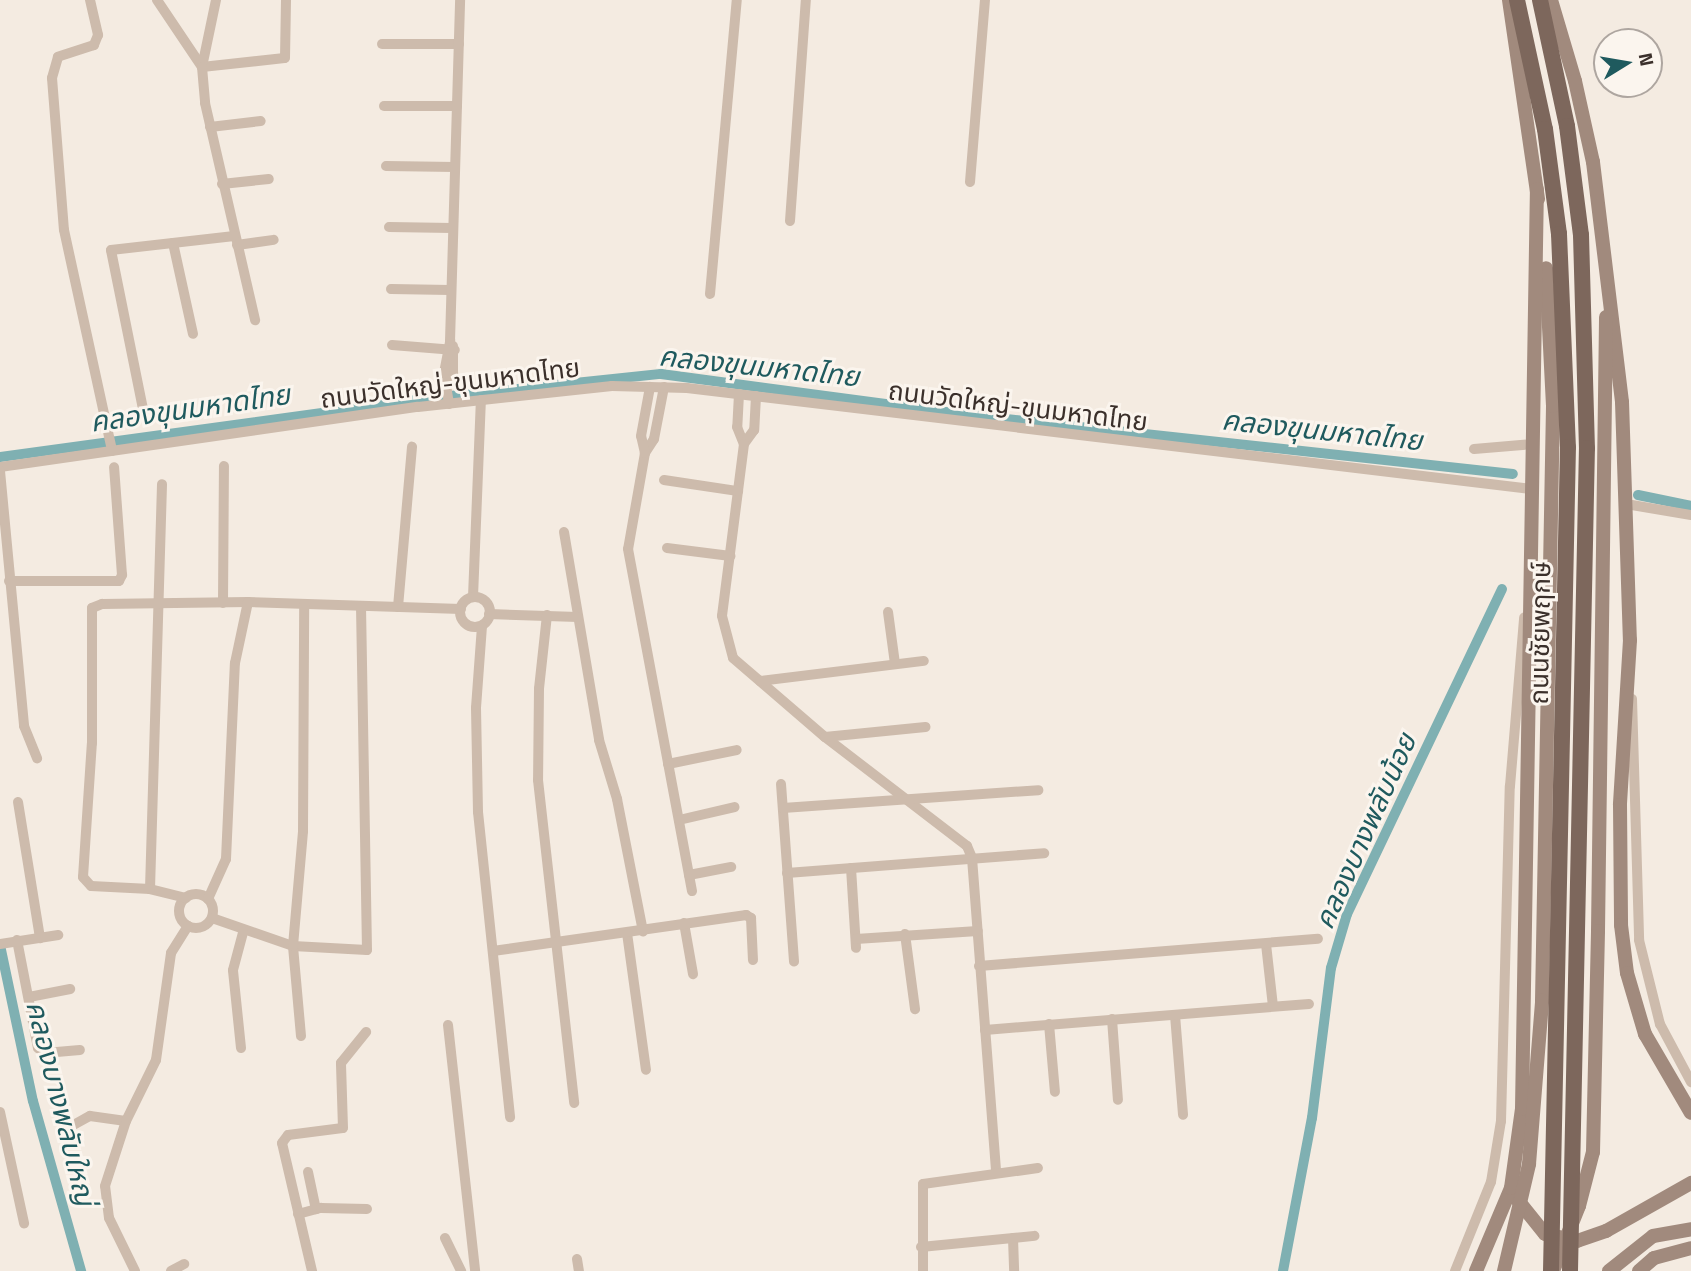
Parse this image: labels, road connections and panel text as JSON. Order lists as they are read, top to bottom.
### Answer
{
  "streets": {
    "main road": ["ถนนชัยพฤกษ์"],
    "street": ["ถนนวัดใหญ่-ขุนมหาดไทย"]
  },
  "water": ["คลองขุนมหาดไทย", "คลองบางพลับน้อย", "คลองบางพลับใหญ่"],
  "north": "right"
}
